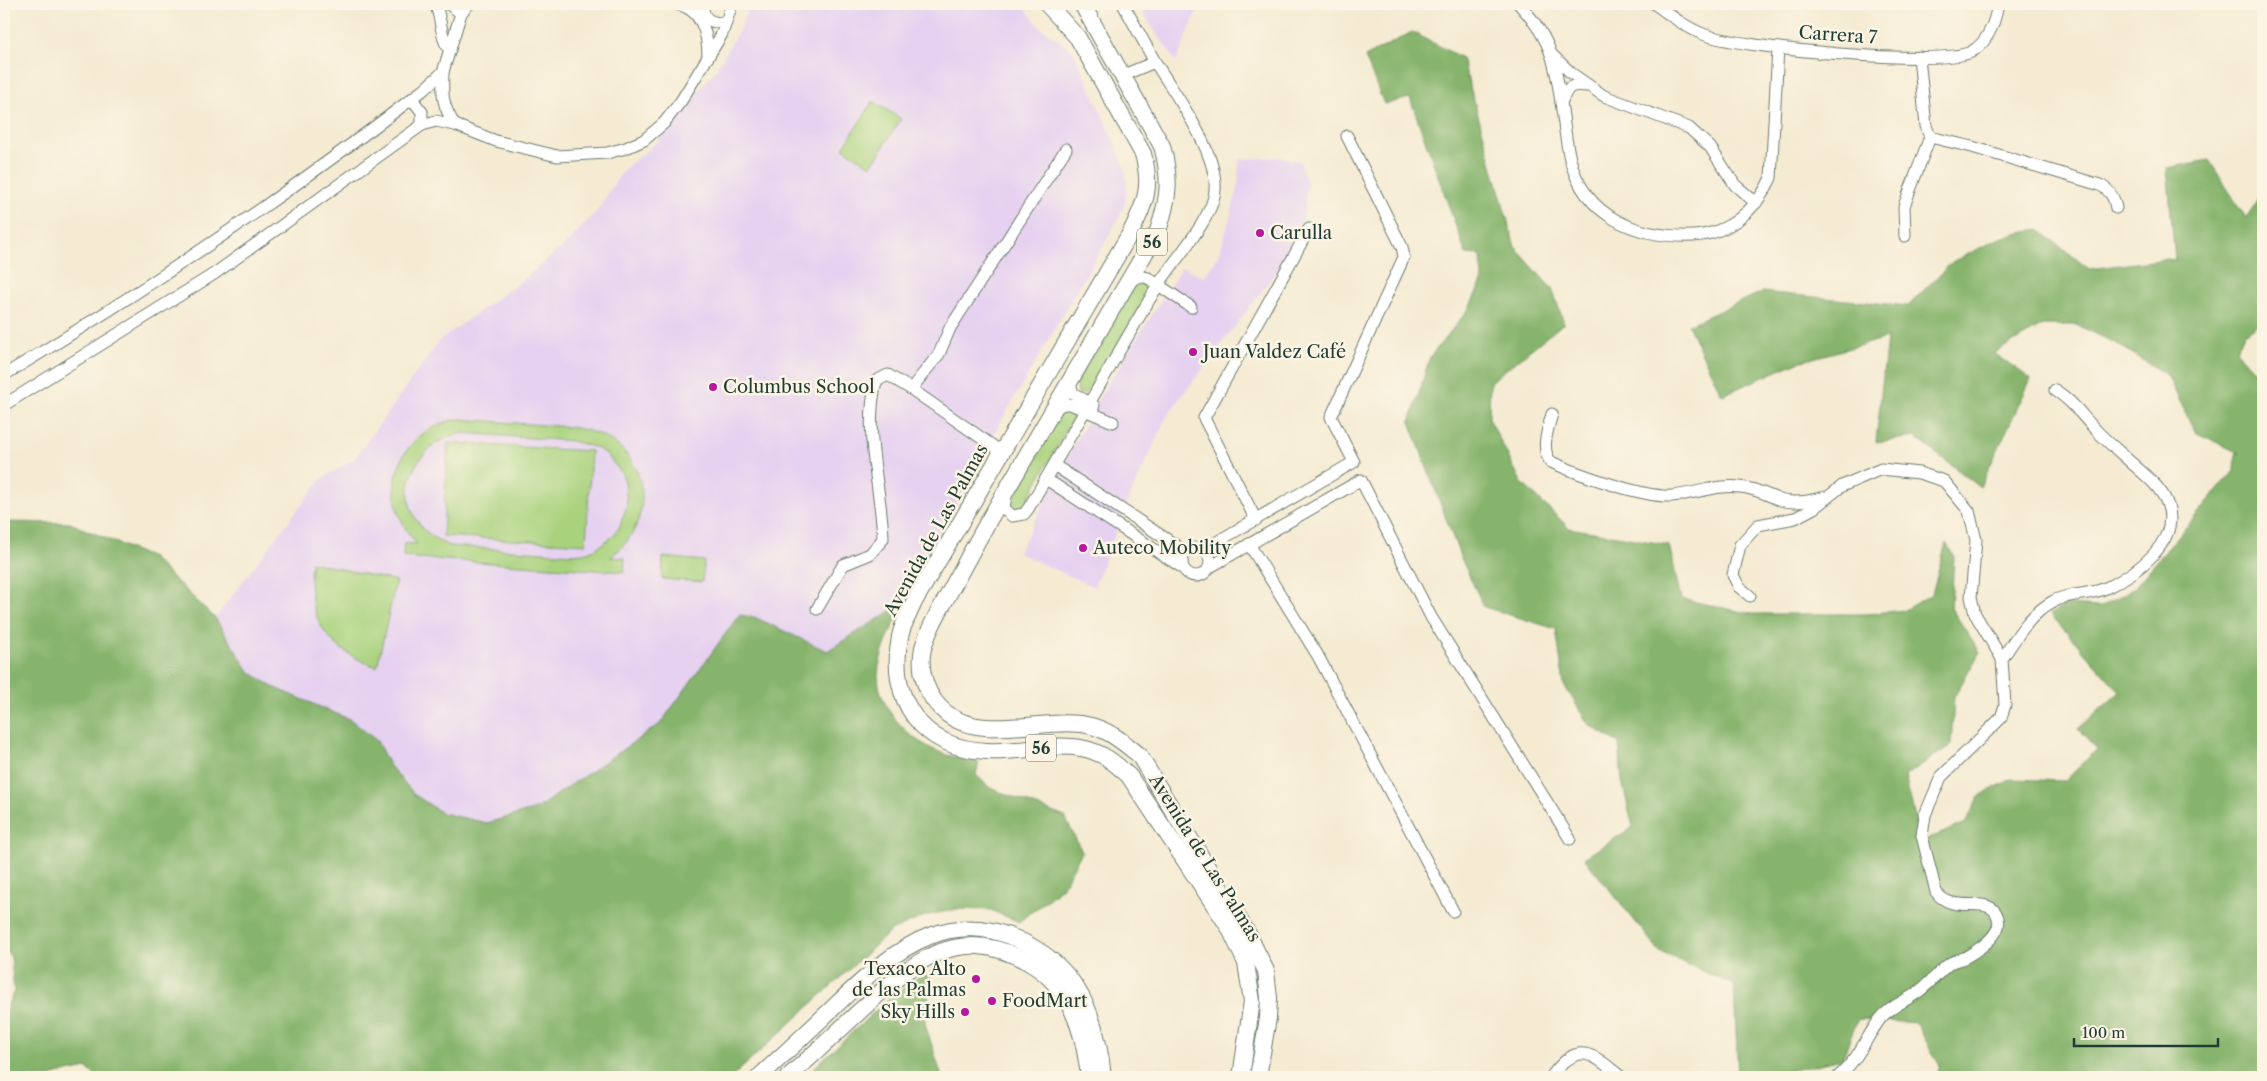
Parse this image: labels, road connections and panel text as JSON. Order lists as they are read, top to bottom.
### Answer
{
  "streets": {
    "main road": ["56", "Avenida de Las Palmas"],
    "street": ["Carrera 7"]
  },
  "places": [
    "Carulla",
    "Juan Valdez Café",
    "Columbus School",
    "Auteco Mobility",
    "Texaco Alto de las Palmas",
    "FoodMart",
    "Sky Hills"
  ],
  "scale_bar": "100 m"
}
